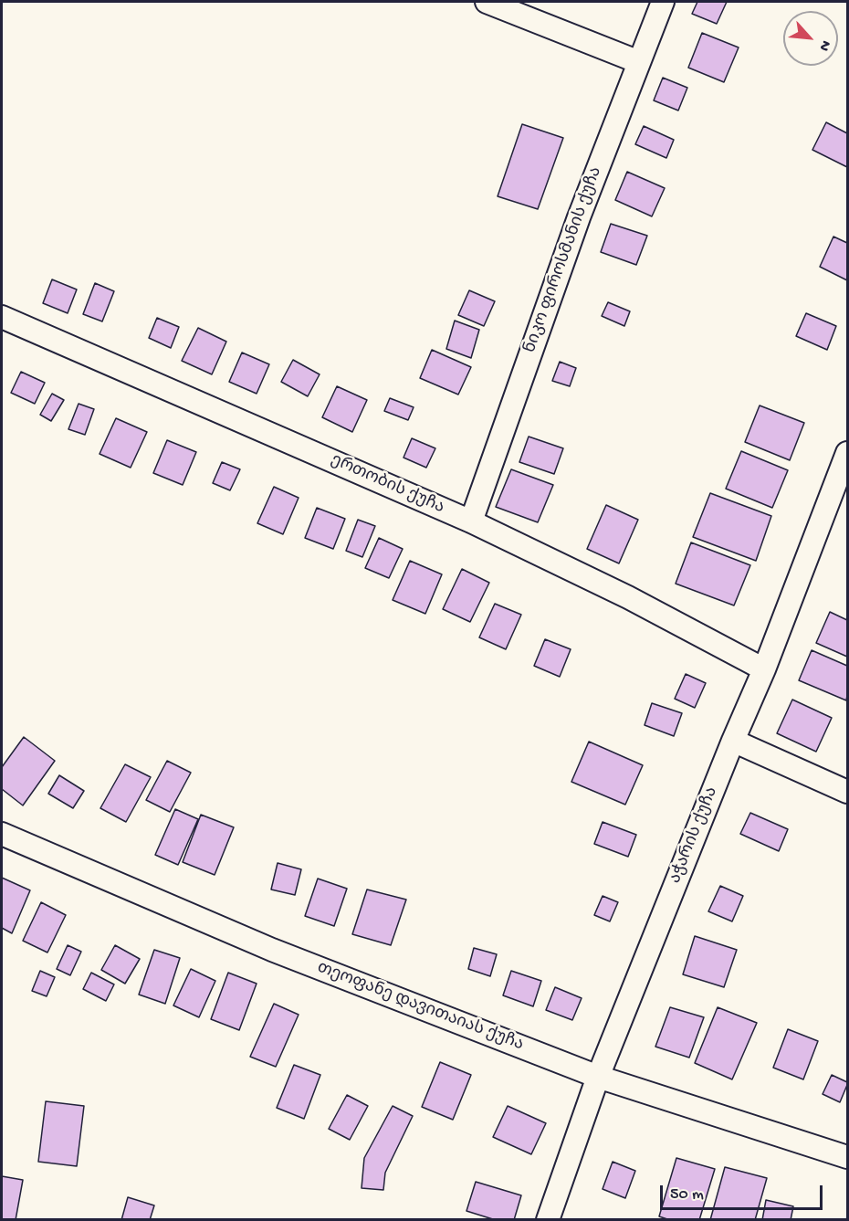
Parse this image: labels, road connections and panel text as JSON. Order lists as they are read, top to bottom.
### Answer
{
  "streets": {
    "street": [
      "ნიკო ფიროსმანის ქუჩა",
      "ერთობის ქუჩა",
      "აჭარის ქუჩა",
      "თეოფანე დავითაიას ქუჩა"
    ]
  },
  "crossings": [
    ["ნიკო ფიროსმანის ქუჩა", "ერთობის ქუჩა"],
    ["ერთობის ქუჩა", "აჭარის ქუჩა"],
    ["აჭარის ქუჩა", "თეოფანე დავითაიას ქუჩა"]
  ],
  "scale_bar": "50 m",
  "north": "bottom right"
}
